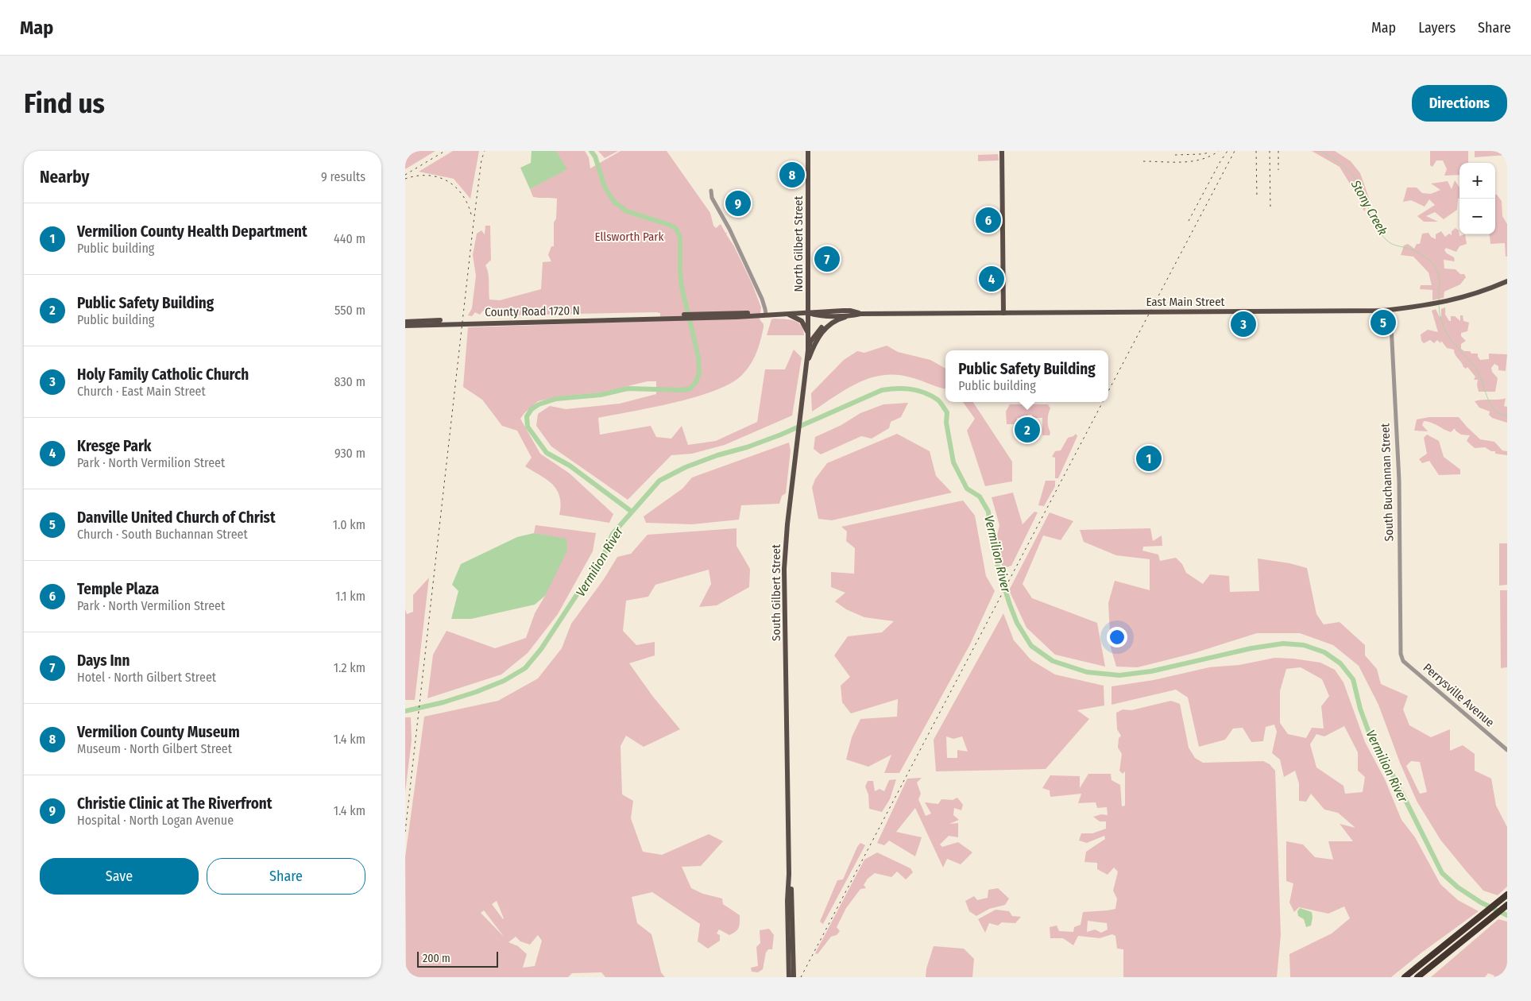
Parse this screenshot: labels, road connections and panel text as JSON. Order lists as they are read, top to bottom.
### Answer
{
  "streets": {
    "main road": [
      "North Gilbert Street",
      "East Main Street",
      "County Road 1720 N",
      "South Gilbert Street"
    ],
    "street": ["South Buchannan Street", "Perrysville Avenue"]
  },
  "crossings": [
    ["North Gilbert Street", "East Main Street"],
    ["North Gilbert Street", "South Gilbert Street"],
    ["East Main Street", "South Buchannan Street"],
    ["East Main Street", "South Gilbert Street"],
    ["South Buchannan Street", "Perrysville Avenue"]
  ],
  "water": ["Stony Creek", "Vermilion River"],
  "parks": ["Ellsworth Park"],
  "scale_bar": "200 m",
  "page": {
    "header": "Map",
    "nav": ["Map", "Layers", "Share"],
    "buttons": [
      "Directions",
      ["Save", "Share"]
    ],
    "title": "Find us",
    "heading": ["Nearby", "9 results"],
    "pins": [
      "8",
      "9",
      "6",
      "7",
      "4",
      "5",
      "3",
      "2",
      "1"
    ],
    "map_buttons": ["+", "−"],
    "list": [
      {
        "mark": "1",
        "name": "Vermilion County Health Department",
        "note": "Public building",
        "value": "440 m"
      },
      {
        "mark": "2",
        "name": "Public Safety Building",
        "note": "Public building",
        "value": "550 m"
      },
      {
        "mark": "3",
        "name": "Holy Family Catholic Church",
        "note": "Church · East Main Street",
        "value": "830 m"
      },
      {
        "mark": "4",
        "name": "Kresge Park",
        "note": "Park · North Vermilion Street",
        "value": "930 m"
      },
      {
        "mark": "5",
        "name": "Danville United Church of Christ",
        "note": "Church · South Buchannan Street",
        "value": "1.0 km"
      },
      {
        "mark": "6",
        "name": "Temple Plaza",
        "note": "Park · North Vermilion Street",
        "value": "1.1 km"
      },
      {
        "mark": "7",
        "name": "Days Inn",
        "note": "Hotel · North Gilbert Street",
        "value": "1.2 km"
      },
      {
        "mark": "8",
        "name": "Vermilion County Museum",
        "note": "Museum · North Gilbert Street",
        "value": "1.4 km"
      },
      {
        "mark": "9",
        "name": "Christie Clinic at The Riverfront",
        "note": "Hospital · North Logan Avenue",
        "value": "1.4 km"
      }
    ],
    "popup": ["Public Safety Building", "Public building"],
    "scale": "200 m"
  }
}
